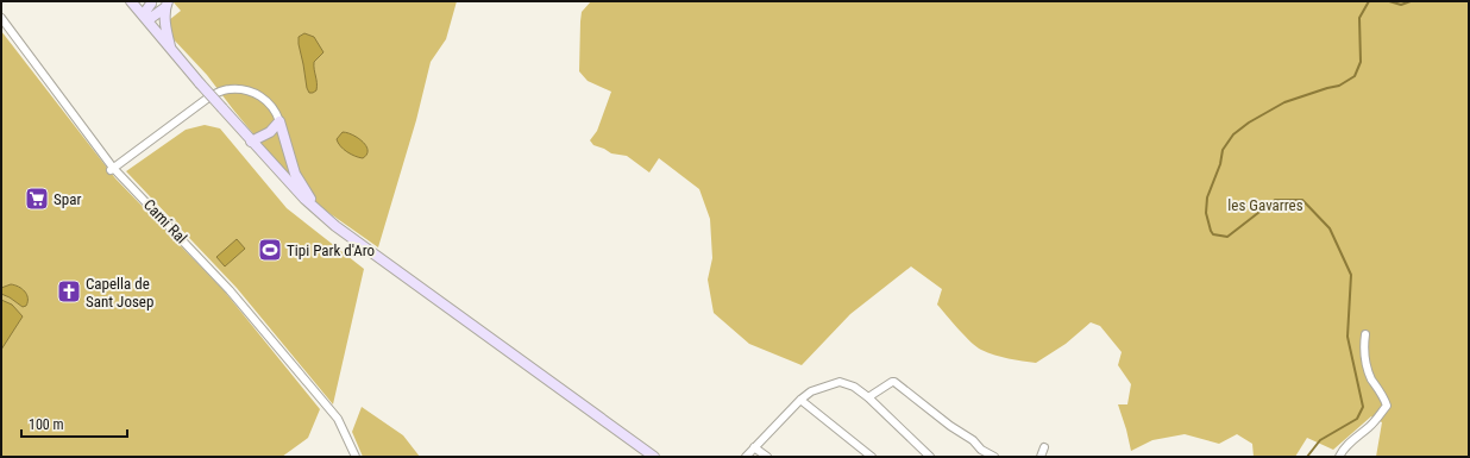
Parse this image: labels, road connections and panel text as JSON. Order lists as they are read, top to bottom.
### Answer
{
  "streets": {
    "street": ["Camí Ral"]
  },
  "parks": ["les Gavarres"],
  "places": {
    "supermarket": ["Spar"],
    "sports": ["Tipi Park d'Aro"],
    "church": ["Capella de Sant Josep"]
  },
  "scale_bar": "100 m"
}
